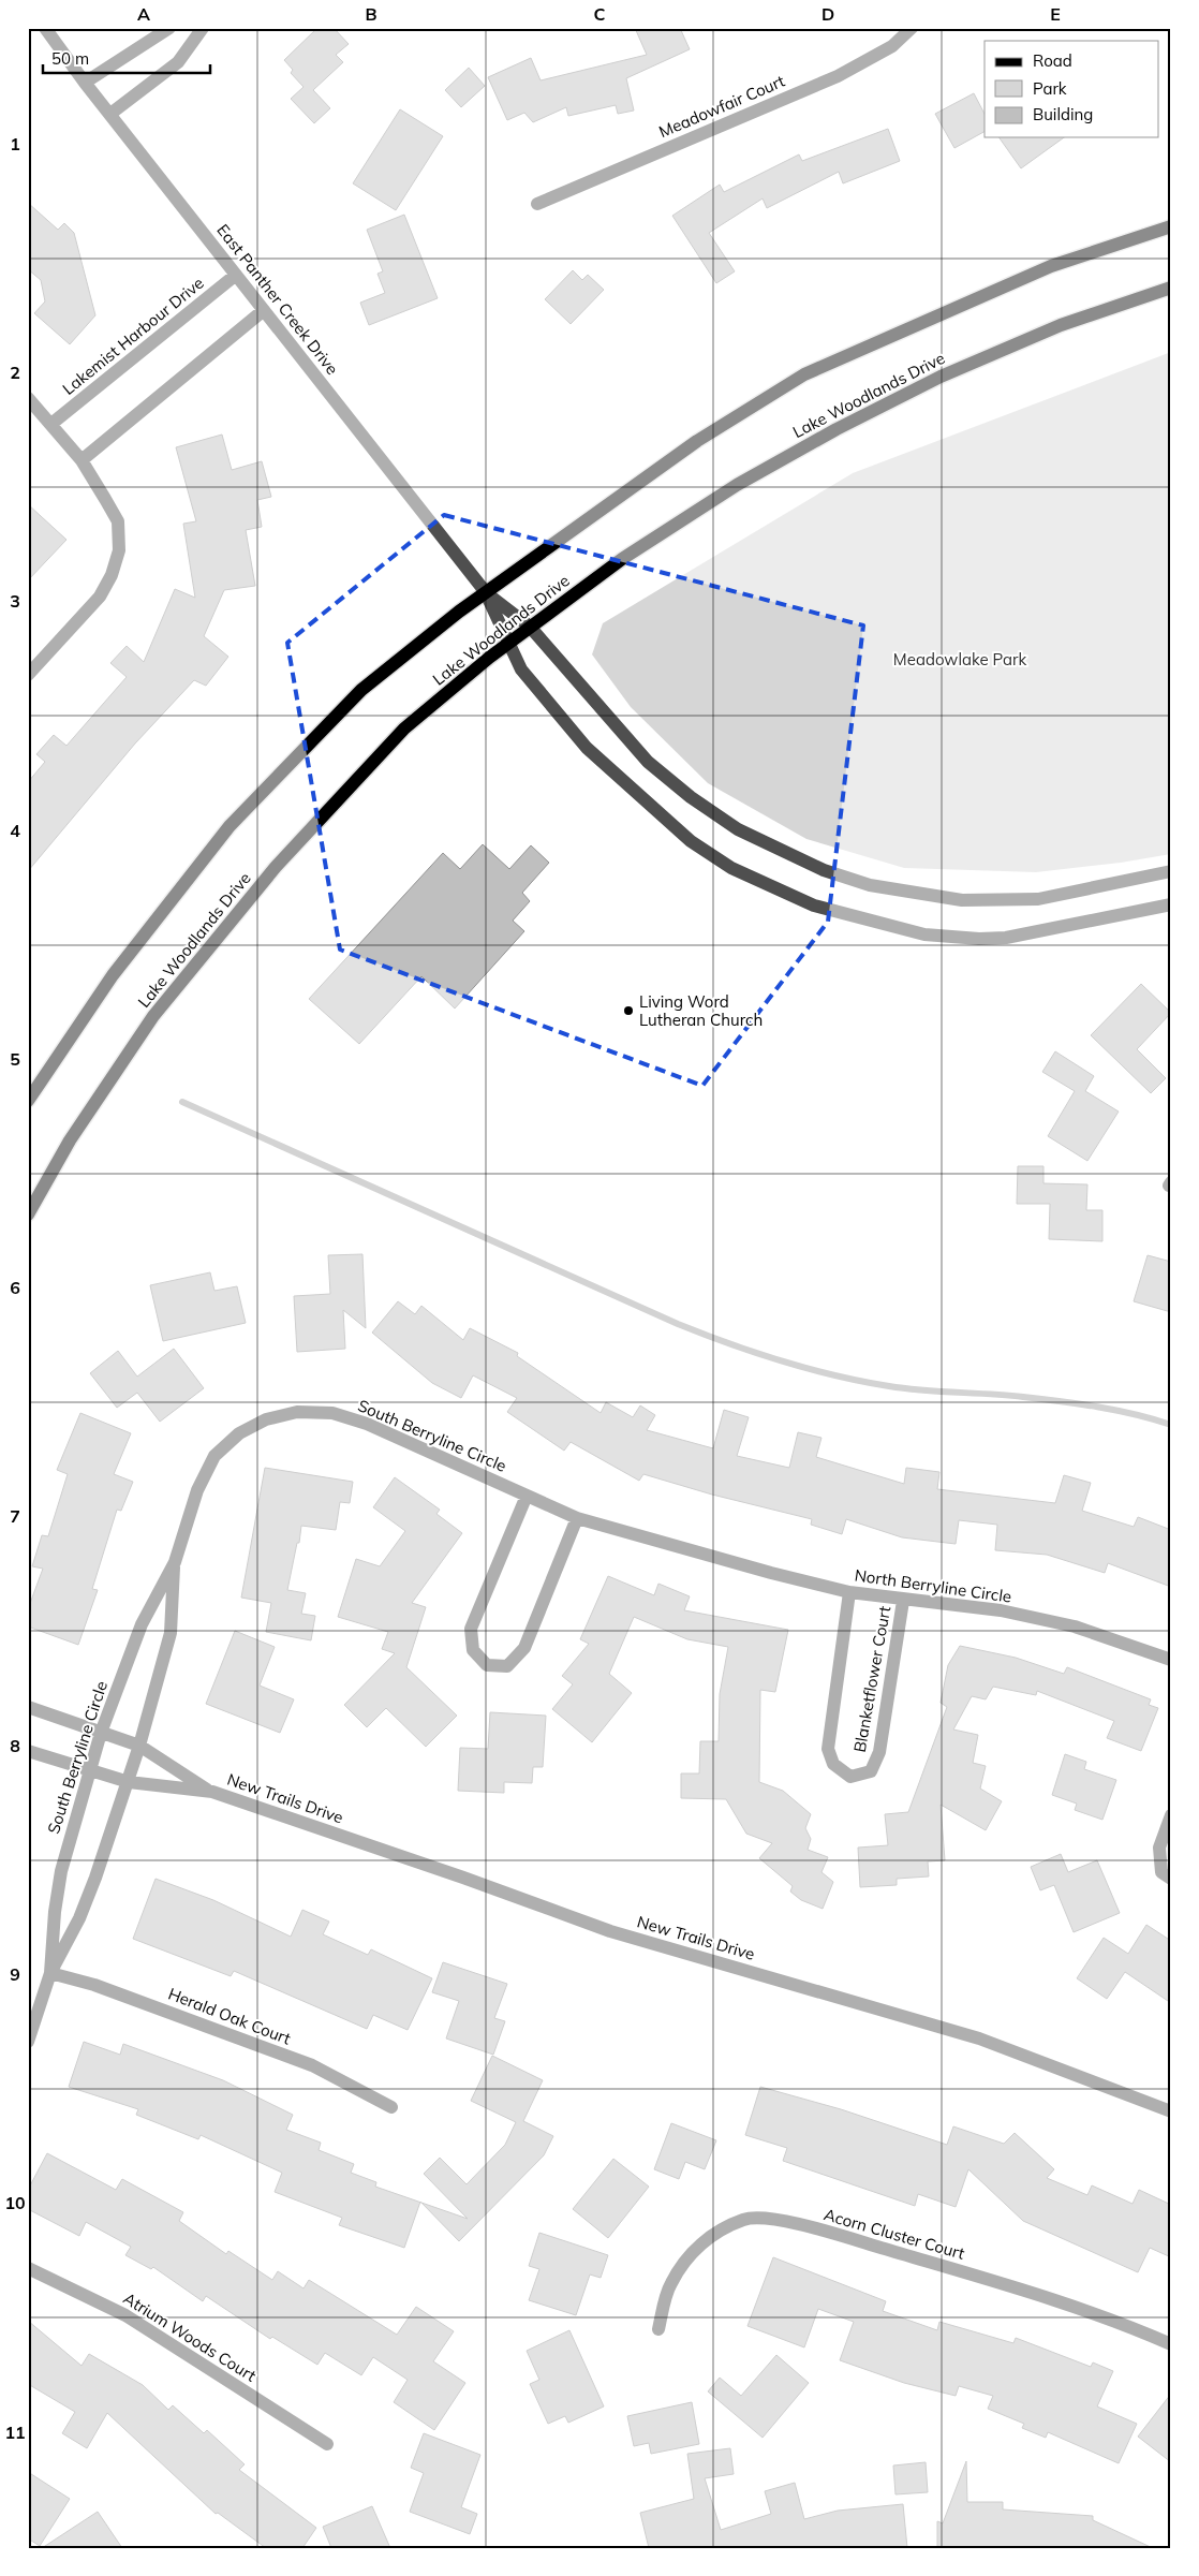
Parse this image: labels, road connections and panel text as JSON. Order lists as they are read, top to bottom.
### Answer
{
  "streets": {
    "main road": ["Lake Woodlands Drive"],
    "street": [
      "Meadowfair Court",
      "East Panther Creek Drive",
      "Lakemist Harbour Drive",
      "South Berryline Circle",
      "North Berryline Circle",
      "Blanketflower Court",
      "New Trails Drive",
      "Herald Oak Court",
      "Acorn Cluster Court",
      "Atrium Woods Court"
    ]
  },
  "crossings": [
    ["East Panther Creek Drive", "Lakemist Harbour Drive"],
    ["South Berryline Circle", "North Berryline Circle"],
    ["South Berryline Circle", "New Trails Drive"],
    ["South Berryline Circle", "Herald Oak Court"],
    ["North Berryline Circle", "Blanketflower Court"]
  ],
  "parks": ["Meadowlake Park"],
  "places": ["Living Word Lutheran Church"],
  "legend": ["Road", "Park", "Building"],
  "scale_bar": "50 m",
  "grid": {
    "columns": [
      "A",
      "B",
      "C",
      "D",
      "E"
    ],
    "rows": [
      "1",
      "2",
      "3",
      "4",
      "5",
      "6",
      "7",
      "8",
      "9",
      "10",
      "11"
    ]
  }
}
